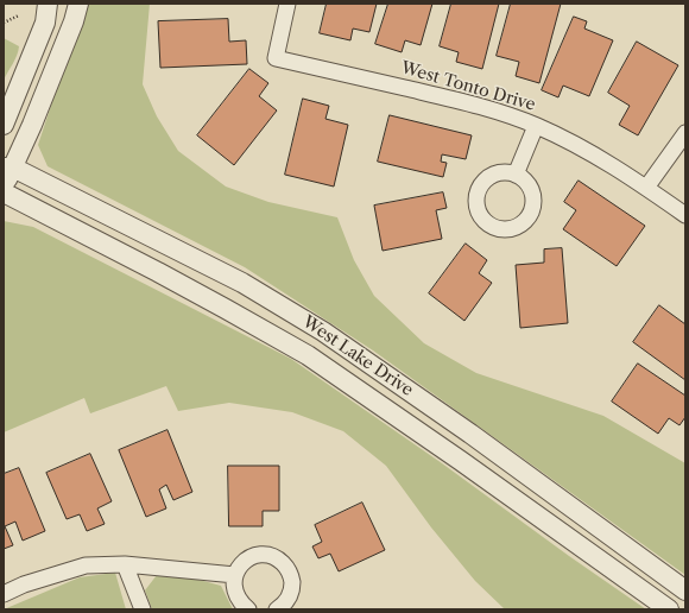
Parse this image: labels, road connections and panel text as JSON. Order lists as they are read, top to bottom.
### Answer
{
  "streets": {
    "street": ["West Tonto Drive", "West Lake Drive"]
  }
}
